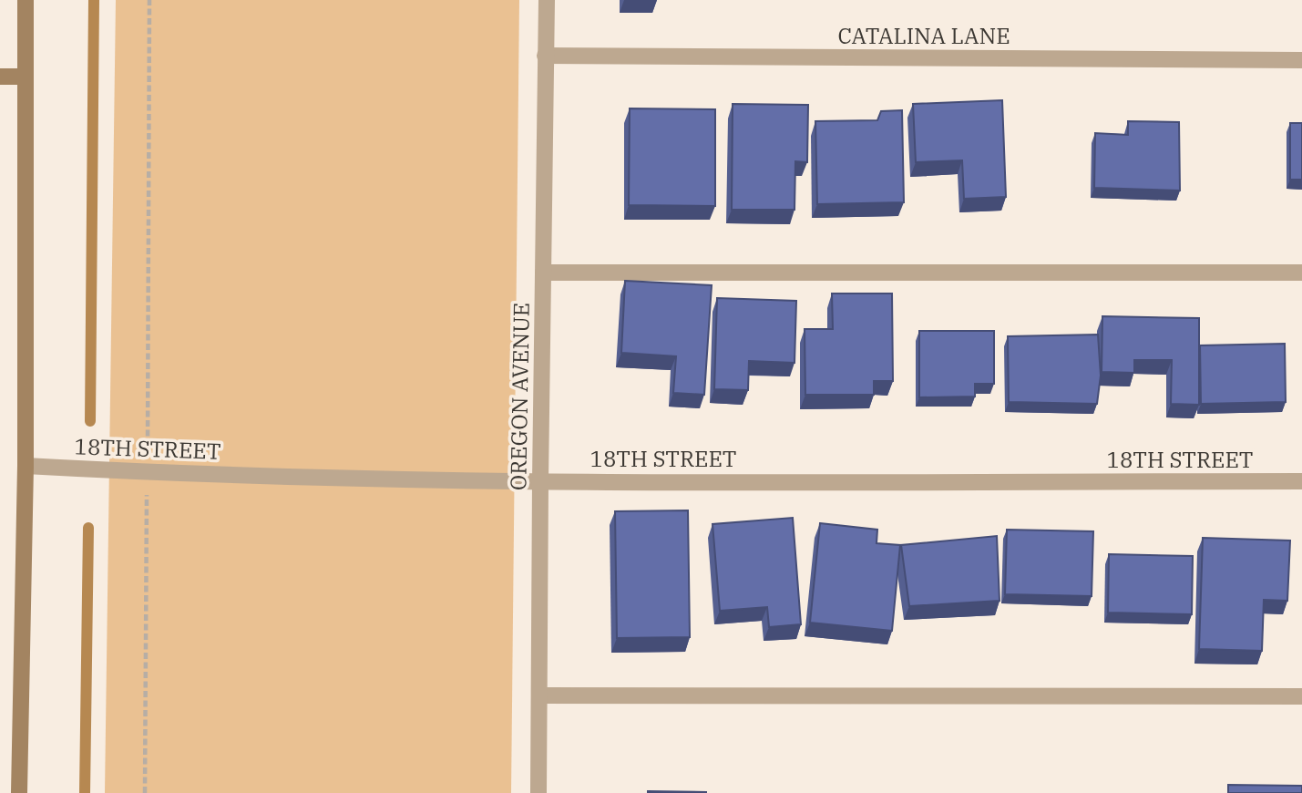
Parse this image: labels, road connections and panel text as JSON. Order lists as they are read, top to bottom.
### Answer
{
  "streets": {
    "street": ["CATALINA LANE", "OREGON AVENUE", "18TH STREET"]
  },
  "crossings": [
    ["CATALINA LANE", "OREGON AVENUE"],
    ["OREGON AVENUE", "18TH STREET"]
  ]
}
